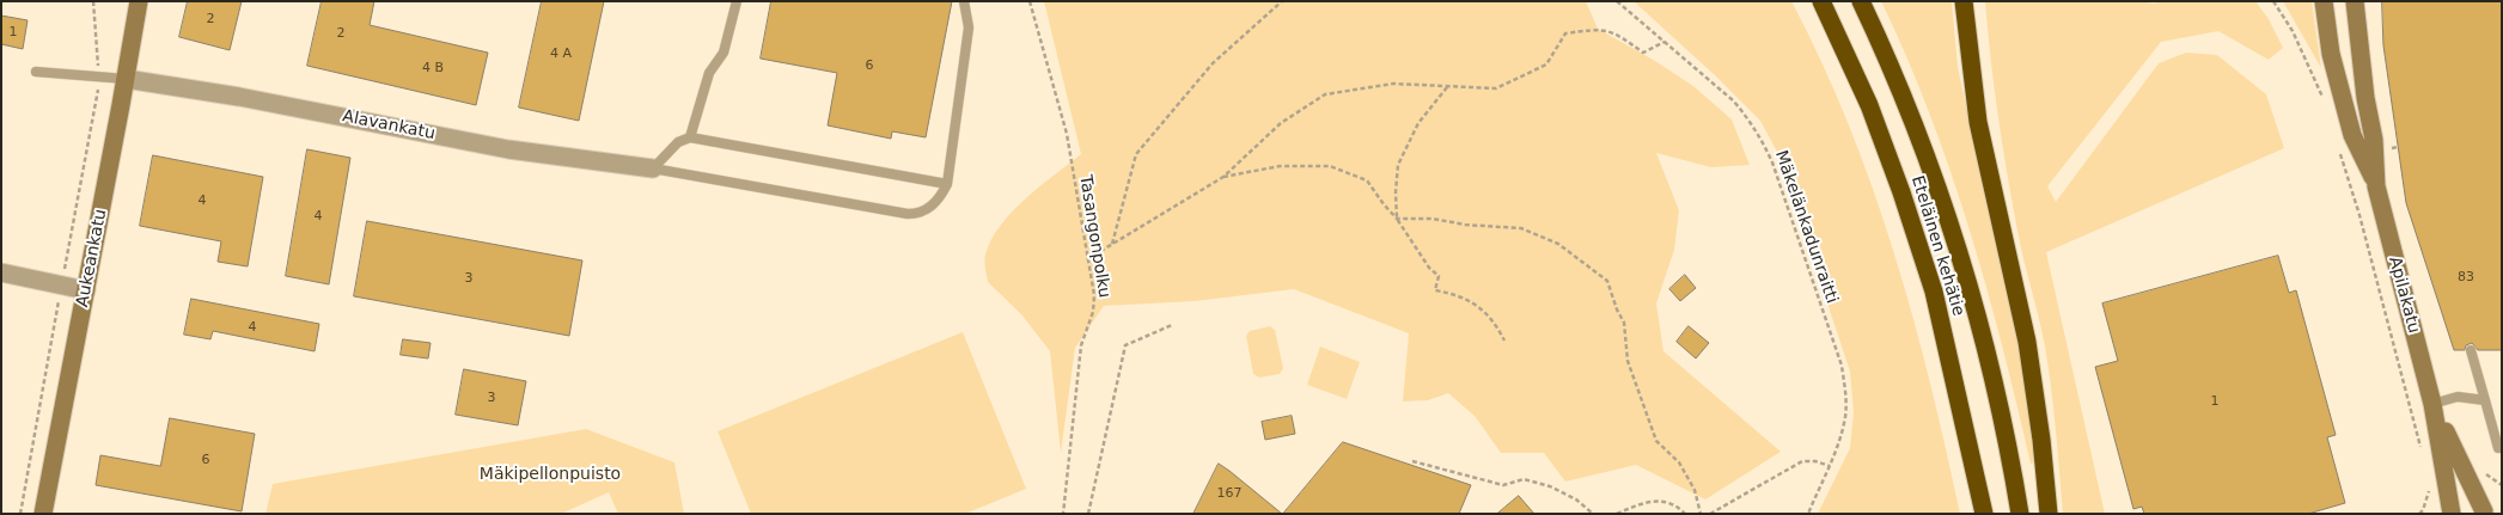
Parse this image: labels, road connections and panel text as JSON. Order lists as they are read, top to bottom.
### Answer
{
  "streets": {
    "highway": ["Eteläinen kehätie"],
    "street": ["Alavankatu", "Aukeankatu", "Apilakatu"],
    "path": ["Mäkelänkadunraitti", "Tasangonpolku"]
  },
  "crossings": [
    ["Alavankatu", "Aukeankatu"]
  ],
  "parks": ["Mäkipellonpuisto"],
  "house_numbers": [
    "2",
    "1",
    "2",
    "4 A",
    "6",
    "4 B",
    "4",
    "4",
    "83",
    "3",
    "4",
    "3",
    "1",
    "6",
    "167"
  ]
}
